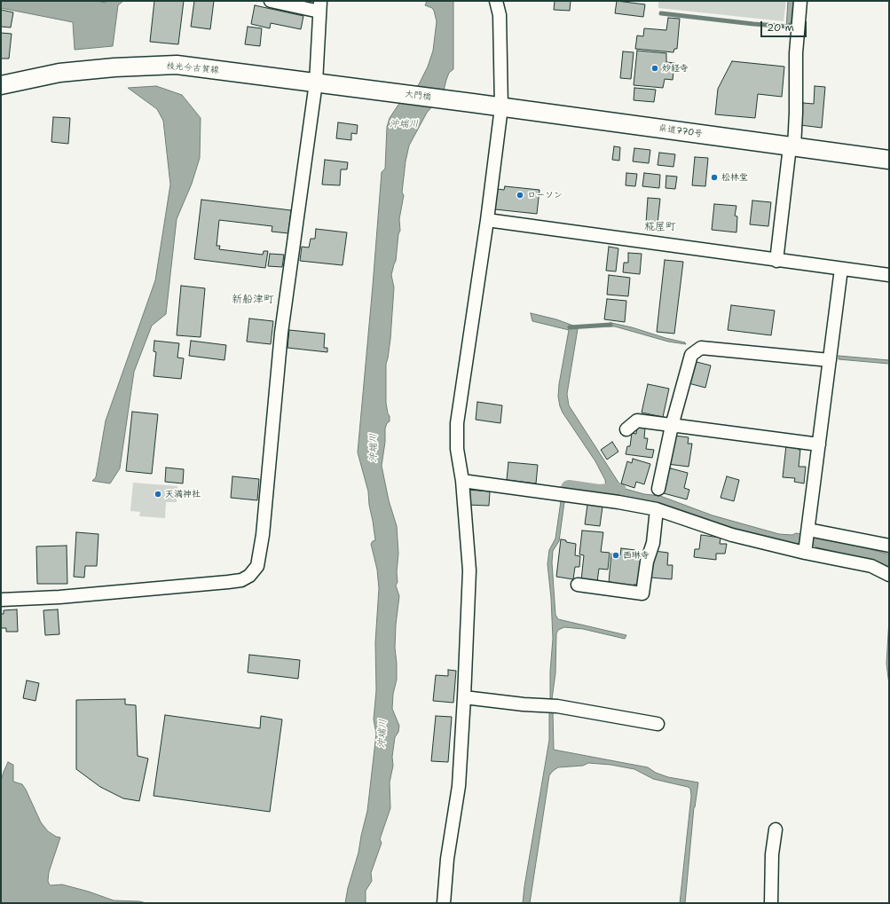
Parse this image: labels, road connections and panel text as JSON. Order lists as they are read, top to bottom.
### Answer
{
  "streets": {
    "main road": ["枝光今古賀線", "大門橋", "県道770号"]
  },
  "crossings": [
    ["枝光今古賀線", "大門橋"],
    ["大門橋", "県道770号"]
  ],
  "districts": ["糀屋町", "新船津町"],
  "water": ["沖端川"],
  "places": [
    "妙経寺",
    "松林堂",
    "ローソン",
    "天満神社",
    "西琳寺"
  ],
  "scale_bar": "20 m"
}
